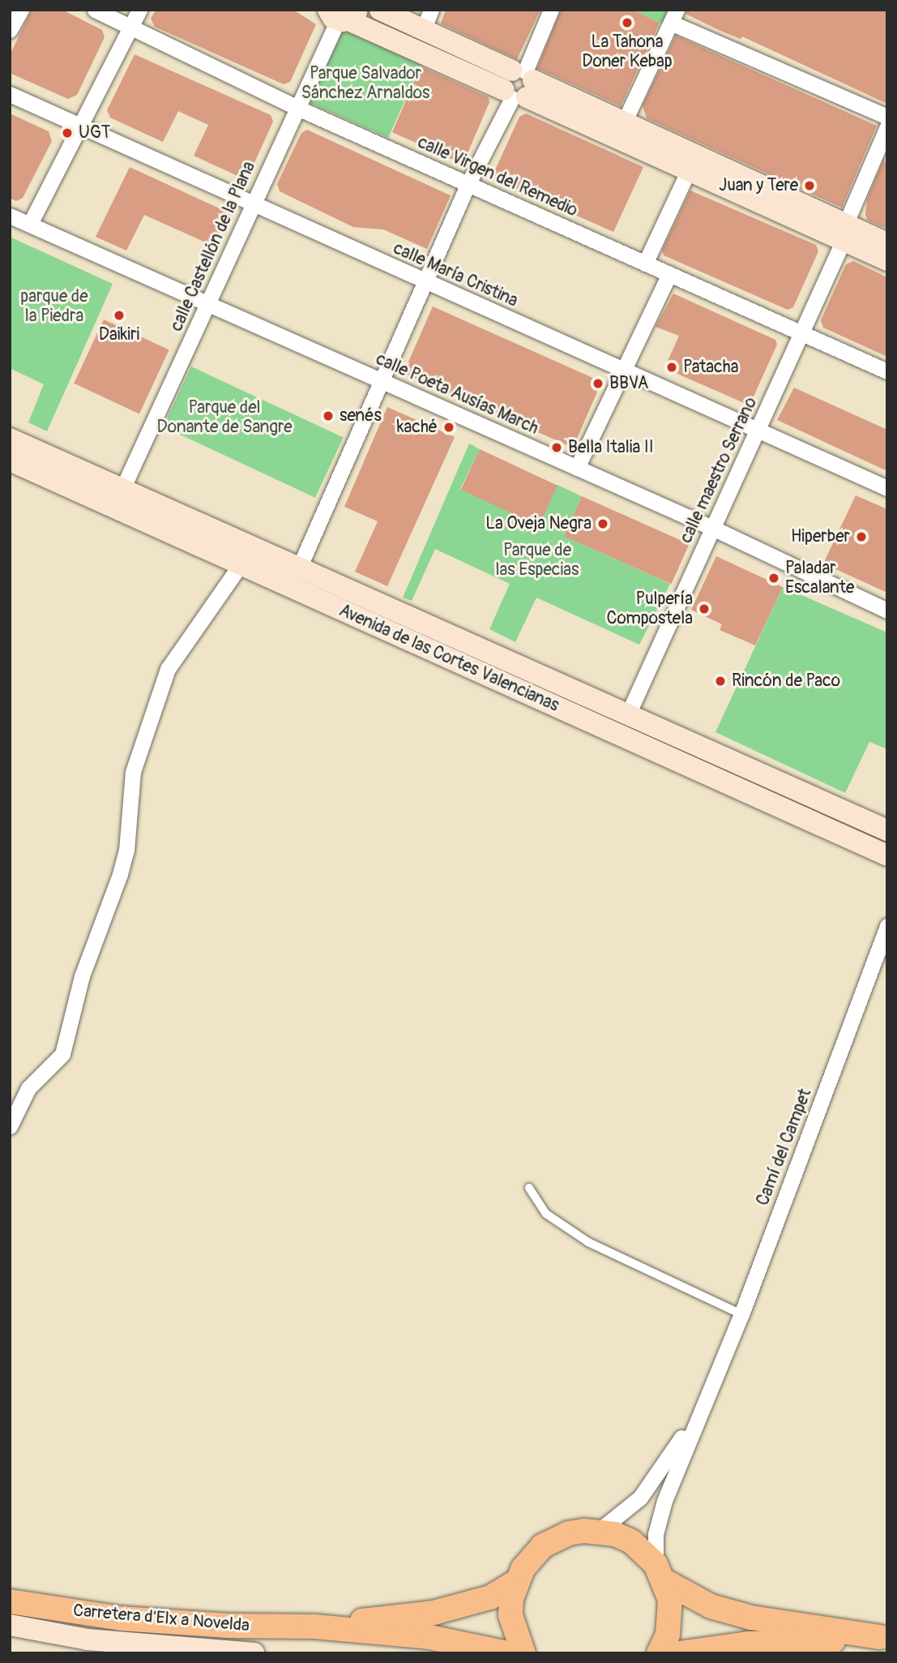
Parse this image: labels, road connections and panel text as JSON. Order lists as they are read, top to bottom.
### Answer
{
  "streets": {
    "main road": ["Carretera d'Elx a Novelda"],
    "street": [
      "calle Virgen del Remedio",
      "calle Castellón de la Plana",
      "calle María Cristina",
      "calle Poeta Ausías March",
      "calle maestro Serrano",
      "Avenida de las Cortes Valencianas",
      "Camí del Campet"
    ]
  },
  "crossings": [
    ["calle Virgen del Remedio", "calle Castellón de la Plana"],
    ["calle Virgen del Remedio", "calle maestro Serrano"],
    ["calle Castellón de la Plana", "calle María Cristina"],
    ["calle Castellón de la Plana", "calle Poeta Ausías March"],
    ["calle Castellón de la Plana", "Avenida de las Cortes Valencianas"],
    ["calle María Cristina", "calle maestro Serrano"],
    ["calle Poeta Ausías March", "calle maestro Serrano"],
    ["calle maestro Serrano", "Avenida de las Cortes Valencianas"]
  ],
  "parks": [
    "Parque Salvador Sánchez Arnaldos",
    "parque de la Piedra",
    "Parque del Donante de Sangre",
    "Parque de las Especias"
  ],
  "places": [
    "La Tahona Doner Kebap",
    "UGT",
    "Juan y Tere",
    "Daikiri",
    "Patacha",
    "BBVA",
    "senés",
    "kaché",
    "Bella Italia II",
    "La Oveja Negra",
    "Hiperber",
    "Paladar Escalante",
    "Pulpería Compostela",
    "Rincón de Paco"
  ]
}
